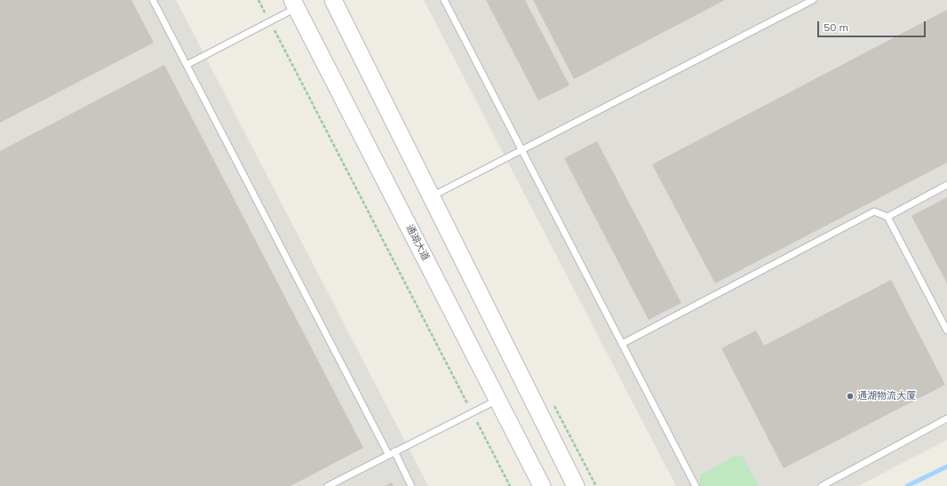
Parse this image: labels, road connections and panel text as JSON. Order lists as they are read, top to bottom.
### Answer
{
  "streets": {
    "main road": ["通湖大道"]
  },
  "places": ["通湖物流大厦"],
  "scale_bar": "50 m"
}
